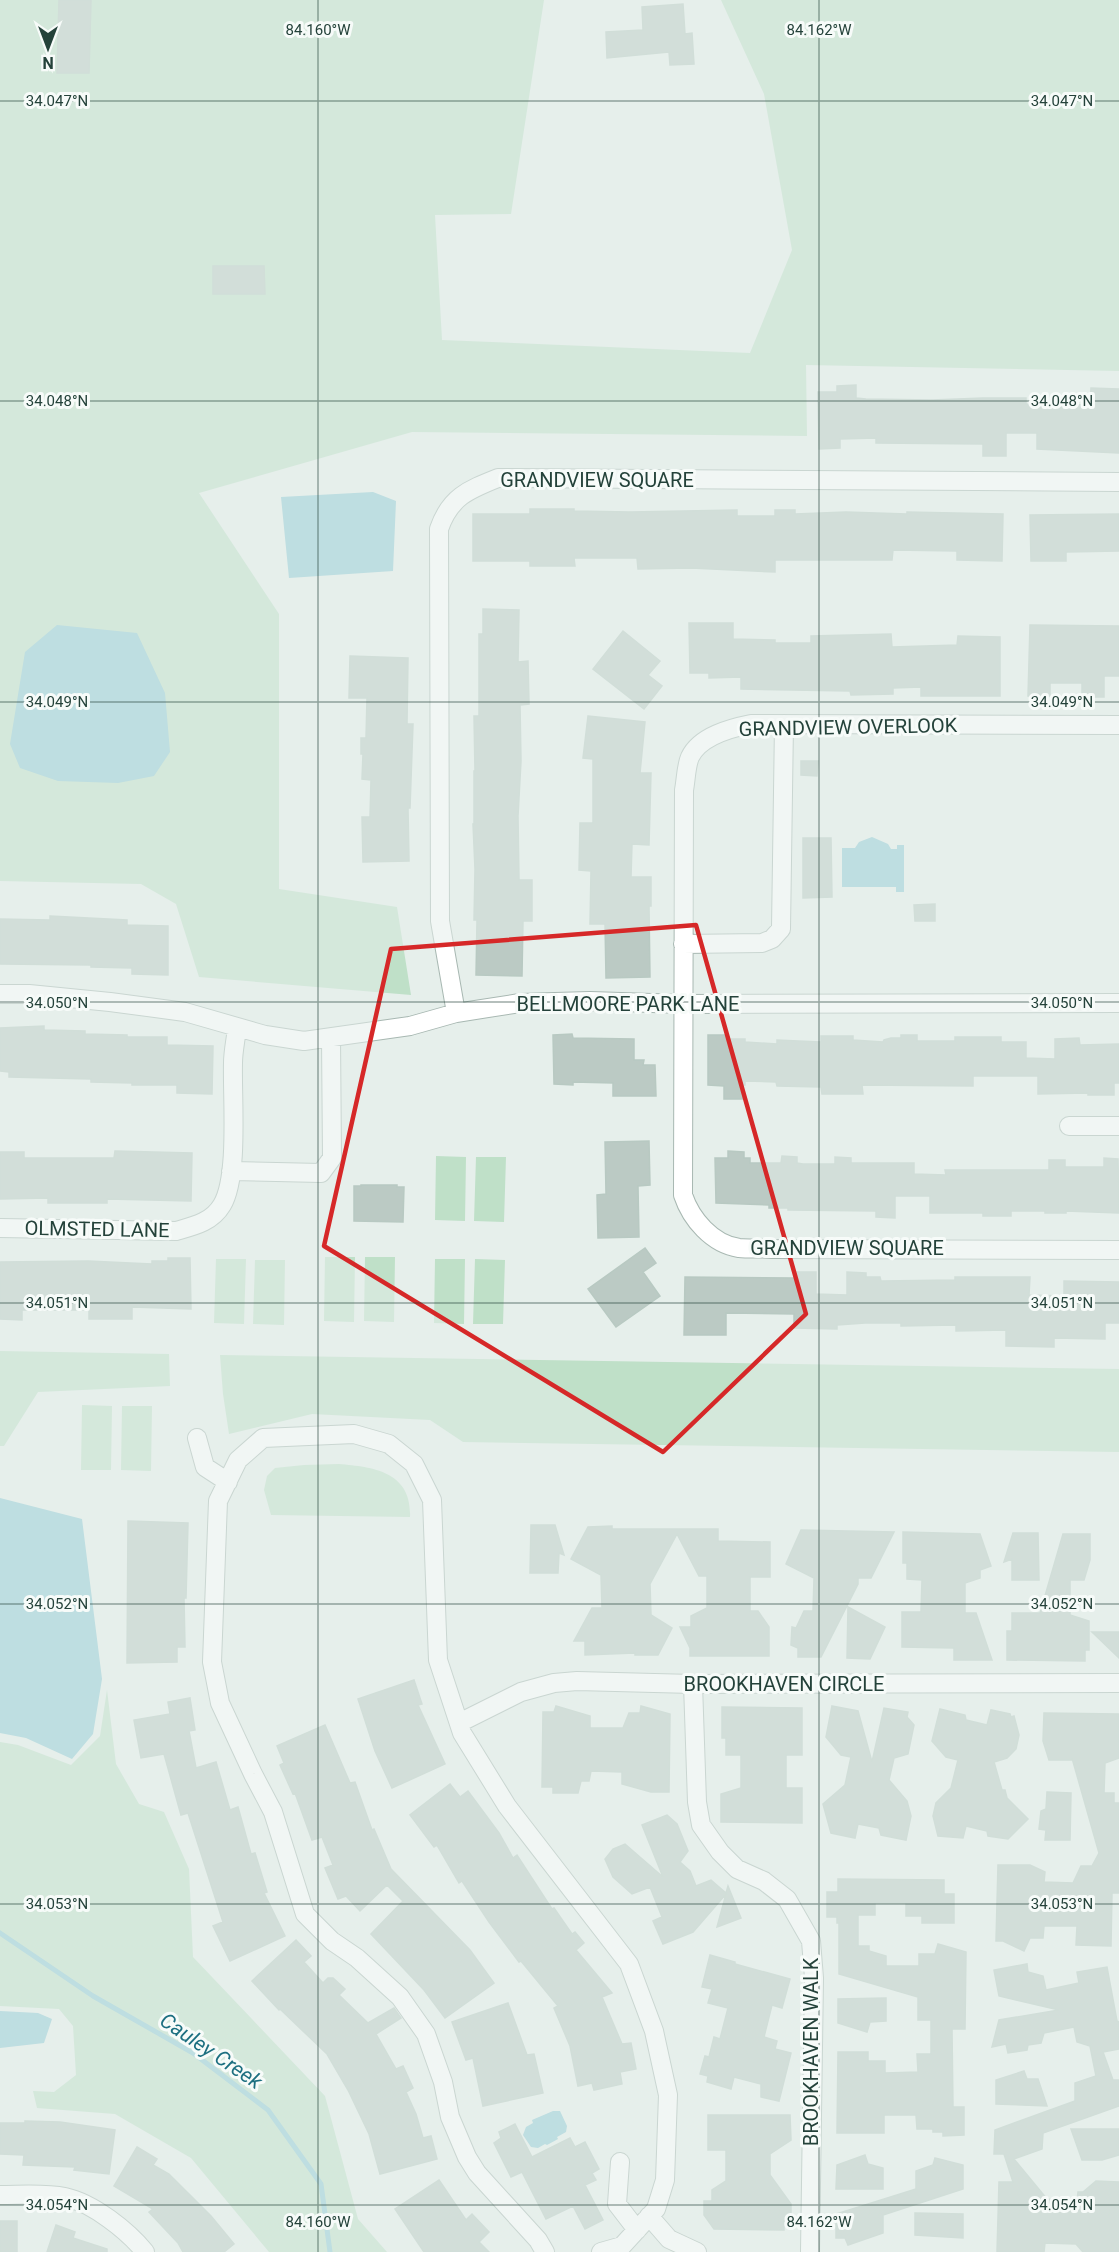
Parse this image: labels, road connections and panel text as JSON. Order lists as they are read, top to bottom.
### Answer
{
  "streets": {
    "street": [
      "GRANDVIEW SQUARE",
      "GRANDVIEW OVERLOOK",
      "BELLMOORE PARK LANE",
      "OLMSTED LANE",
      "BROOKHAVEN CIRCLE",
      "BROOKHAVEN WALK"
    ]
  },
  "crossings": [
    ["GRANDVIEW SQUARE", "GRANDVIEW OVERLOOK"],
    ["GRANDVIEW SQUARE", "BELLMOORE PARK LANE"],
    ["GRANDVIEW OVERLOOK", "BELLMOORE PARK LANE"],
    ["BELLMOORE PARK LANE", "OLMSTED LANE"],
    ["BROOKHAVEN CIRCLE", "BROOKHAVEN WALK"]
  ],
  "water": ["Cauley Creek"],
  "north": "bottom",
  "coordinates": [
    "84.160°W",
    "84.162°W",
    "34.047°N",
    "34.048°N",
    "34.049°N",
    "34.050°N",
    "34.051°N",
    "34.052°N",
    "34.053°N",
    "34.054°N"
  ]
}
